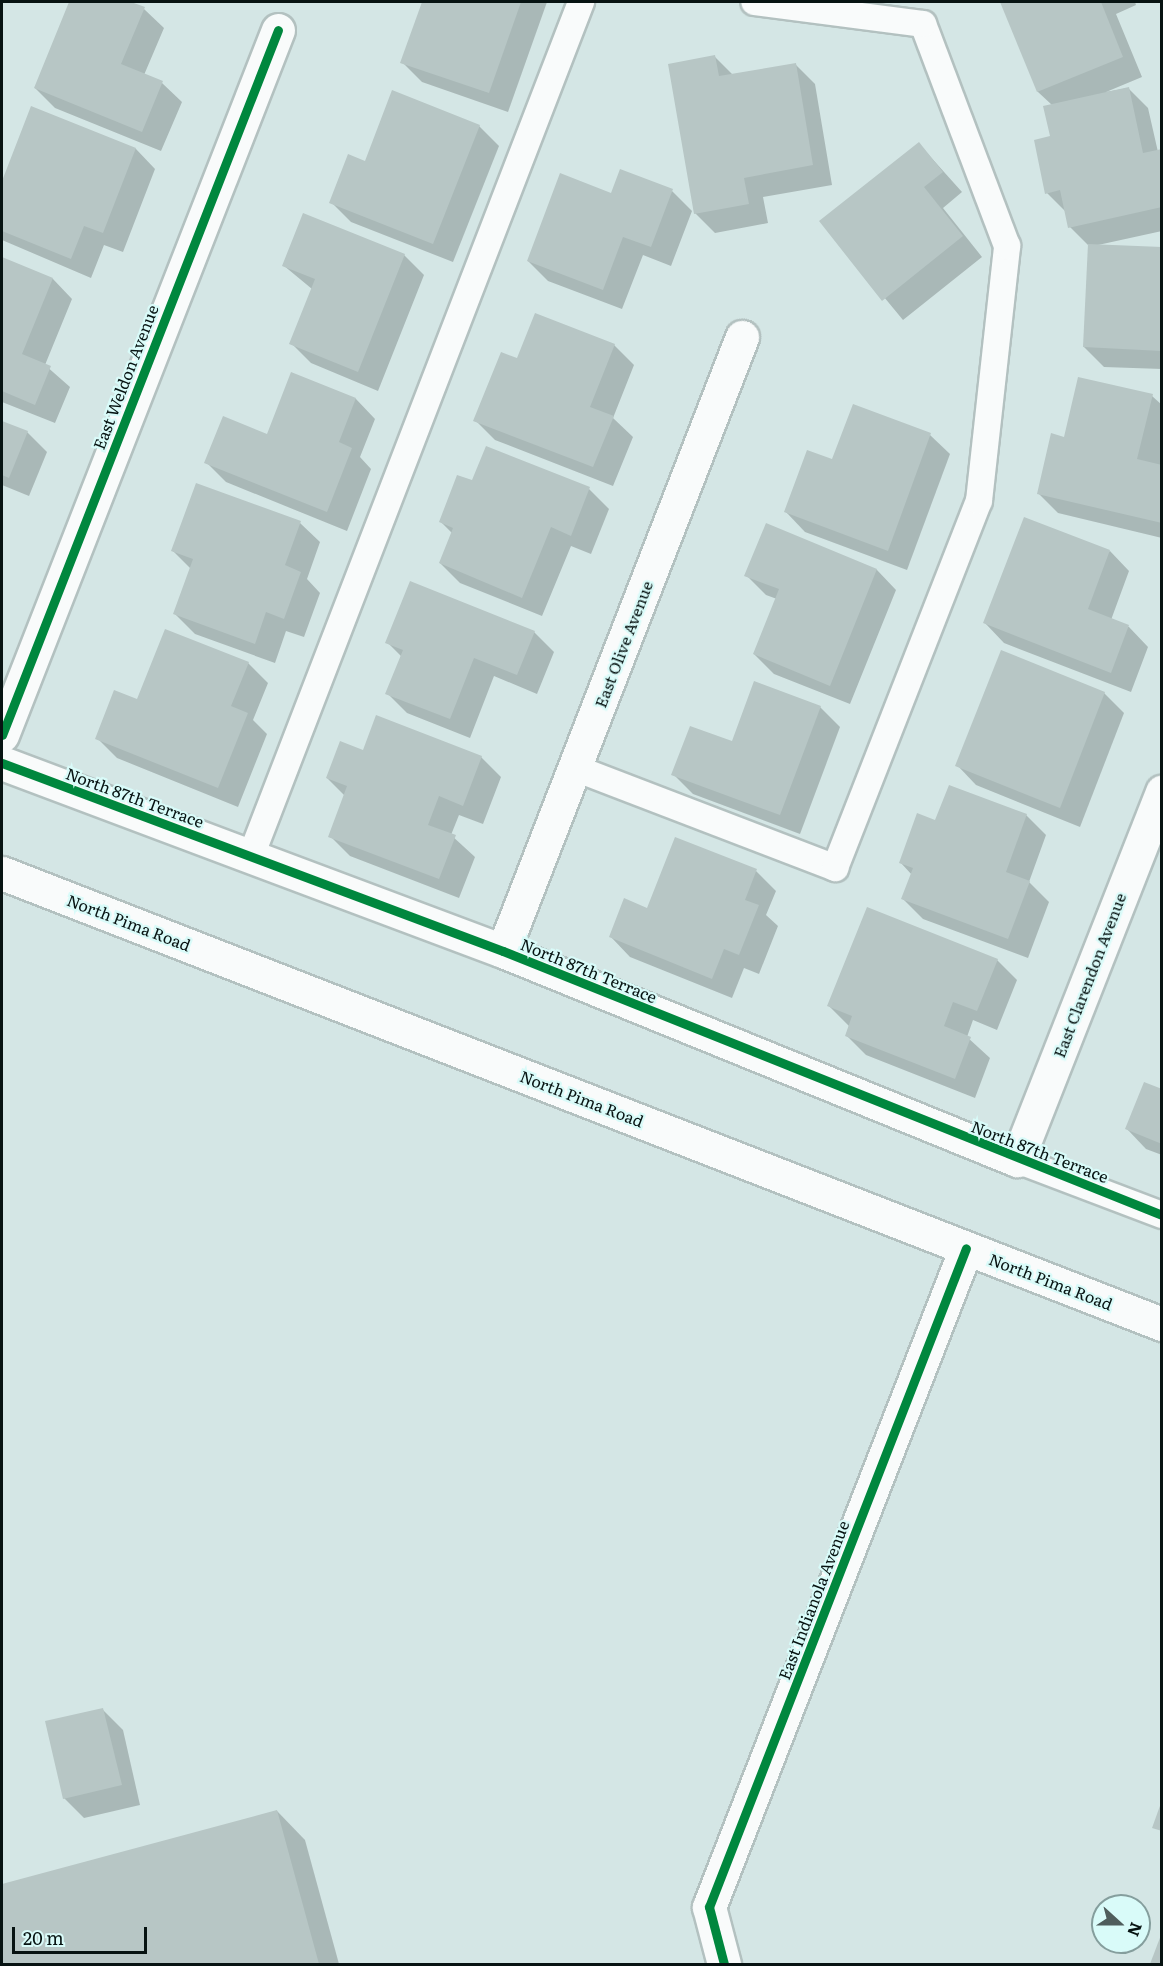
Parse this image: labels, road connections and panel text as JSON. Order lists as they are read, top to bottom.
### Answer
{
  "streets": {
    "street": [
      "East Weldon Avenue",
      "East Olive Avenue",
      "North 87th Terrace",
      "North Pima Road",
      "East Clarendon Avenue",
      "East Indianola Avenue"
    ]
  },
  "crossings": [
    ["East Olive Avenue", "North 87th Terrace"],
    ["North 87th Terrace", "East Clarendon Avenue"],
    ["North Pima Road", "East Indianola Avenue"]
  ],
  "scale_bar": "20 m",
  "north": "right"
}
